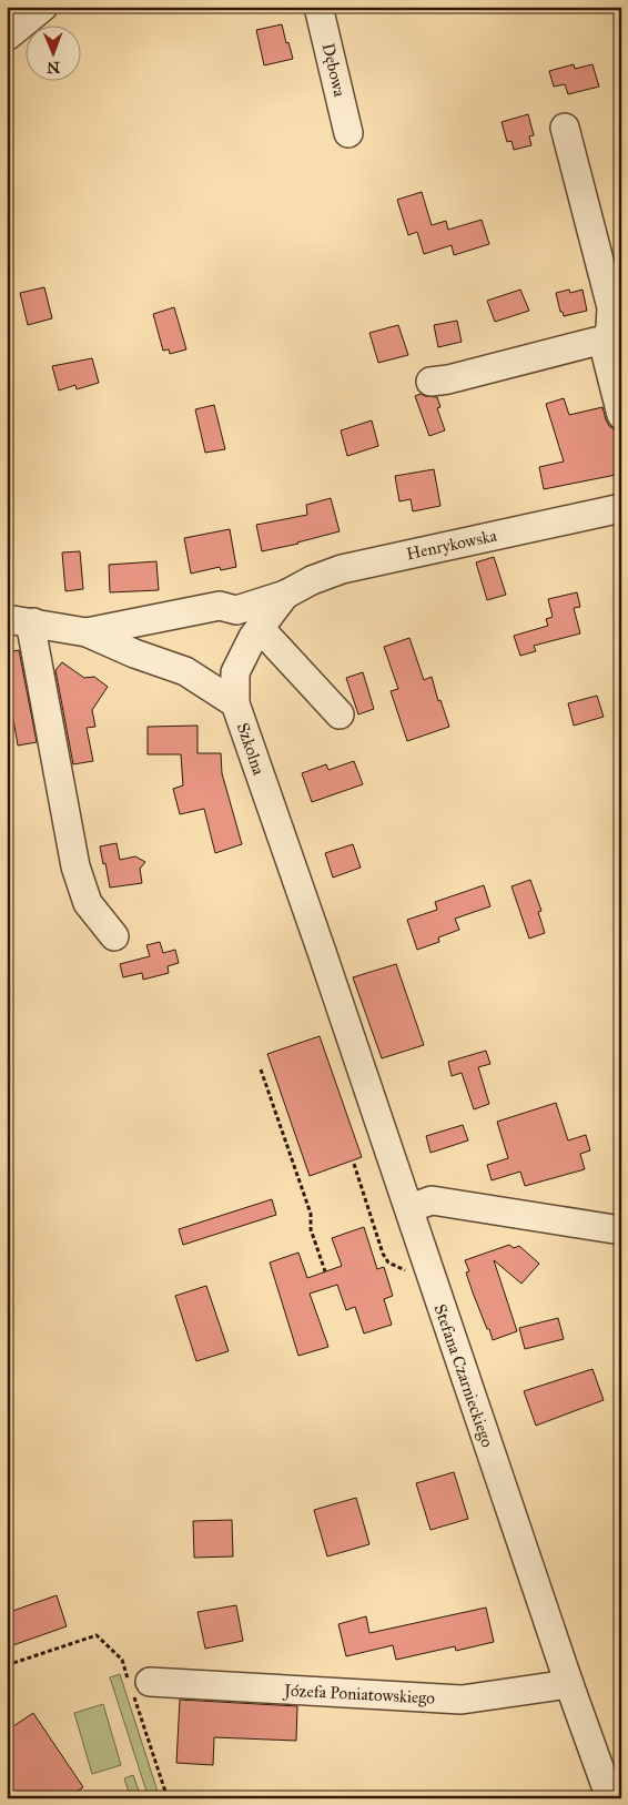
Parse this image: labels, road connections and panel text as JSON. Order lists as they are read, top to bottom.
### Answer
{
  "streets": {
    "street": [
      "Dębowa",
      "Henrykowska",
      "Szkolna",
      "Stefana Czarnieckiego",
      "Józefa Poniatowskiego"
    ]
  },
  "crossings": [
    ["Henrykowska", "Szkolna"],
    ["Szkolna", "Stefana Czarnieckiego"],
    ["Stefana Czarnieckiego", "Józefa Poniatowskiego"]
  ],
  "north": "bottom"
}
